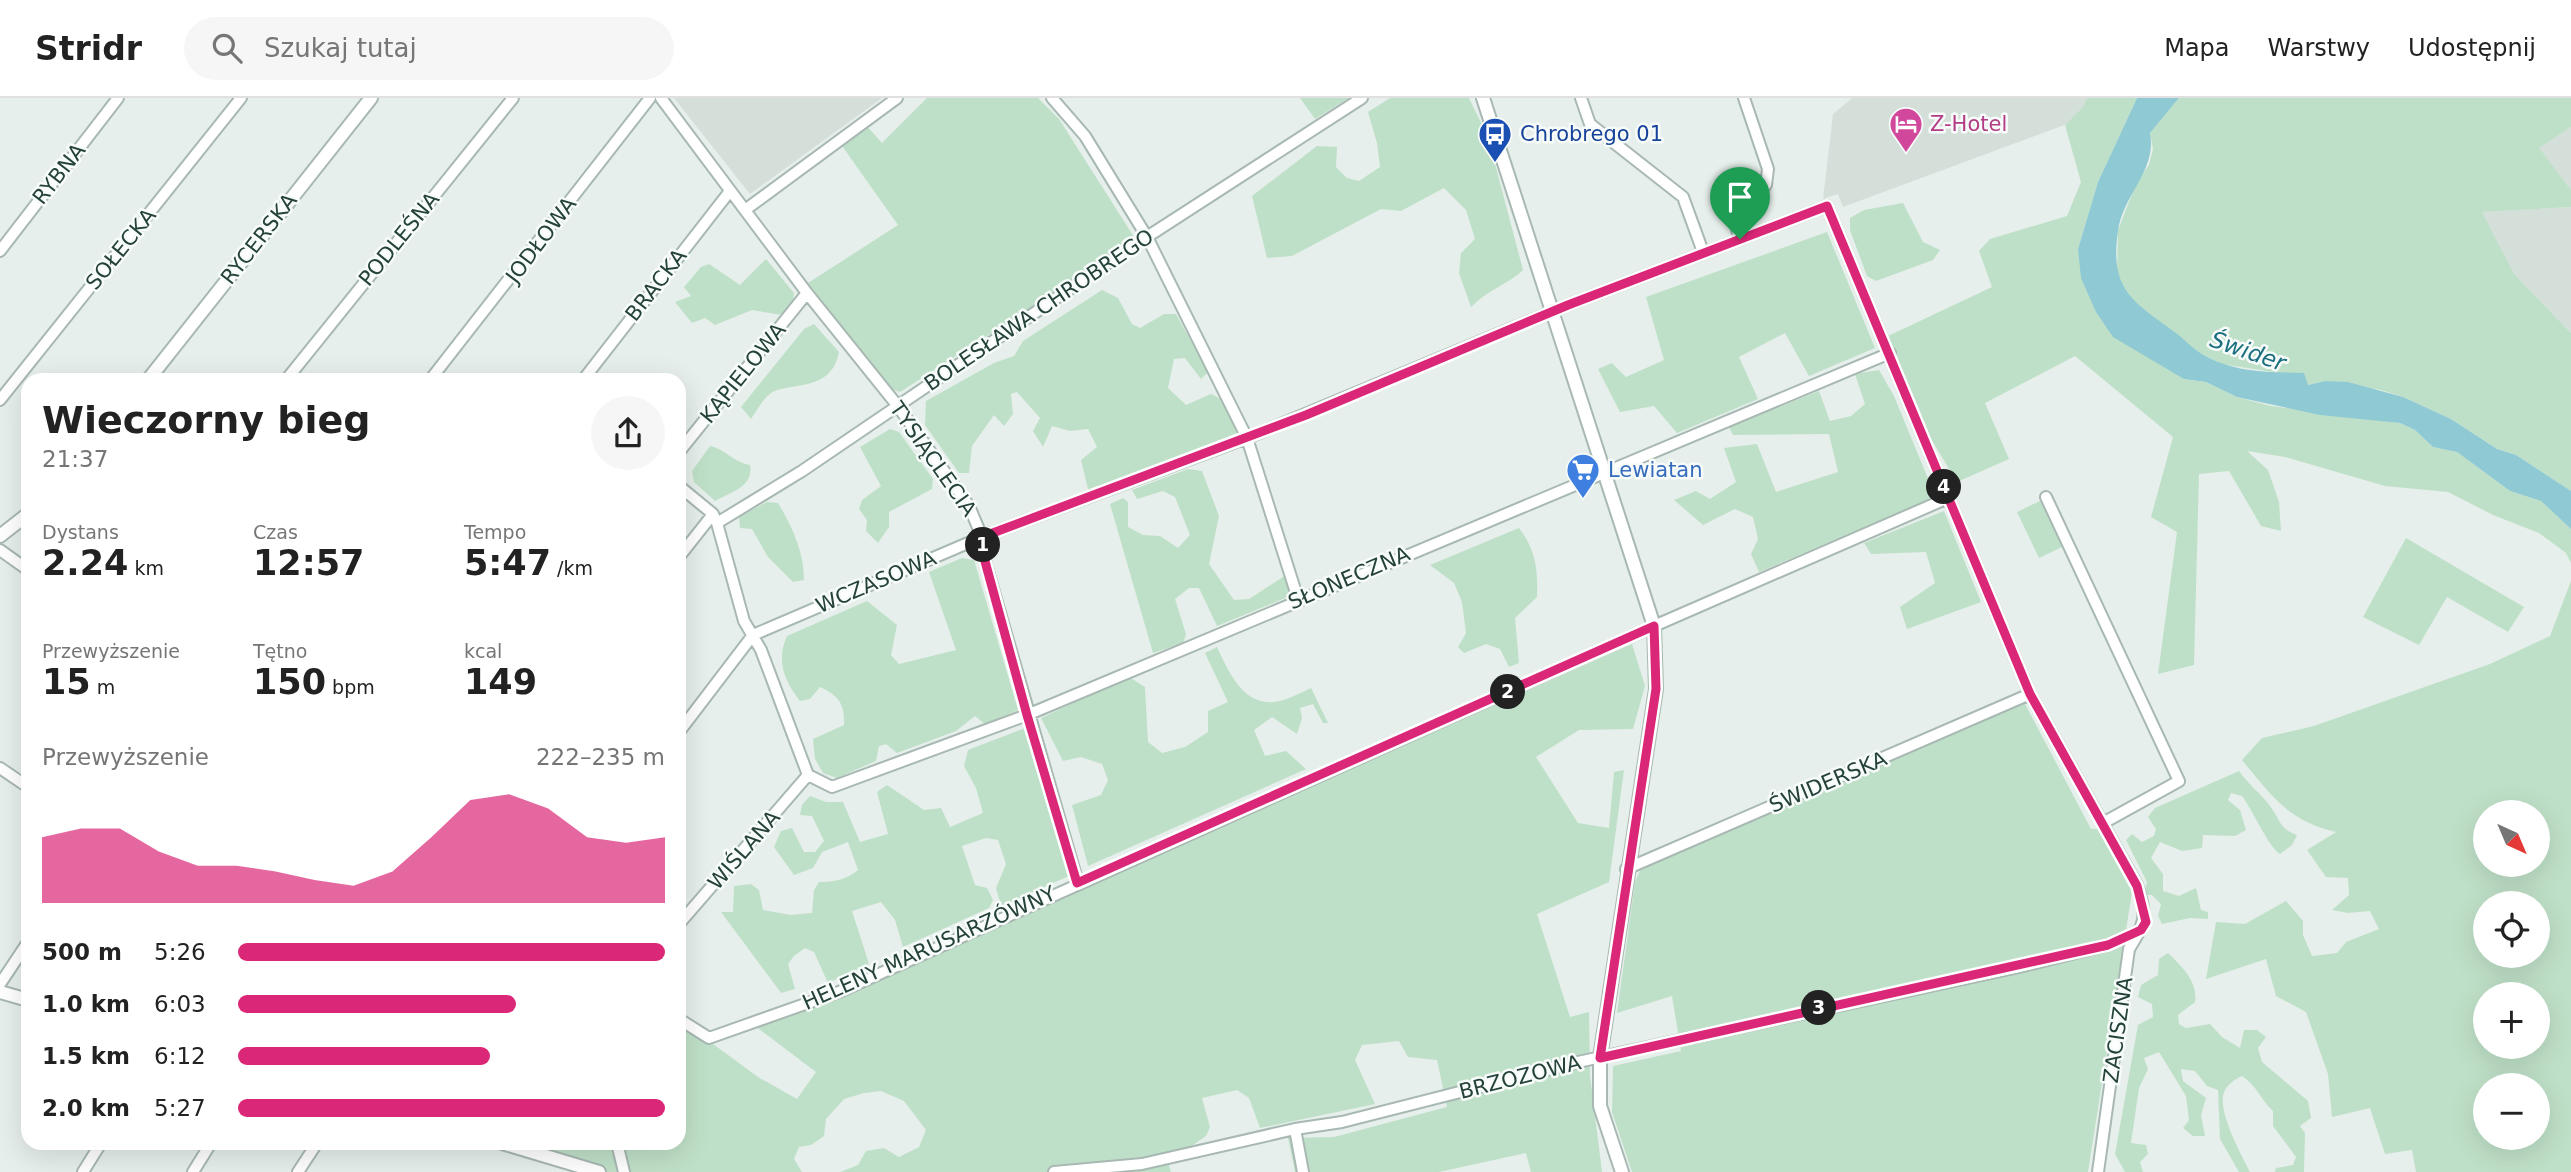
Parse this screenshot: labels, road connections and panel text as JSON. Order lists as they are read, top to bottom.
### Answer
{
  "streets": {
    "street": [
      "RYBNA",
      "RYCERSKA",
      "PODLEŚNA",
      "JODŁOWA",
      "SOŁECKA",
      "BRACKA",
      "BOLESŁAWA CHROBREGO",
      "KĄPIELOWA",
      "TYSIĄCLECIA",
      "SŁONECZNA",
      "WCZASOWA",
      "ŚWIDERSKA",
      "WIŚLANA",
      "HELENY MARUSARZÓWNY",
      "ZACISZNA",
      "BRZOZOWA"
    ]
  },
  "crossings": [
    ["BRACKA", "TYSIĄCLECIA"],
    ["BOLESŁAWA CHROBREGO", "TYSIĄCLECIA"],
    ["KĄPIELOWA", "TYSIĄCLECIA"],
    ["TYSIĄCLECIA", "SŁONECZNA"],
    ["TYSIĄCLECIA", "WCZASOWA"],
    ["TYSIĄCLECIA", "HELENY MARUSARZÓWNY"],
    ["SŁONECZNA", "WCZASOWA"],
    ["SŁONECZNA", "WIŚLANA"],
    ["ZACISZNA", "BRZOZOWA"]
  ],
  "water": ["Świder"],
  "places": {
    "hotel": ["Z-Hotel"],
    "bus stop": ["Chrobrego 01"],
    "supermarket": ["Lewiatan"]
  },
  "north": "bottom right",
  "page": {
    "header": "Stridr",
    "search": "Szukaj tutaj",
    "nav": ["Mapa", "Warstwy", "Udostępnij"],
    "heading": ["Wieczorny bieg", "21:37"],
    "pins": [
      "4",
      "1",
      "2",
      "3"
    ],
    "stats": [
      ["Dystans", "2.24 km"],
      ["Czas", "12:57"],
      ["Tempo", "5:47 /km"],
      ["Przewyższenie", "15 m"],
      ["Tętno", "150 bpm"],
      ["kcal", "149"]
    ],
    "chart": ["Przewyższenie", "222–235 m"],
    "map_buttons": ["+", "−"],
    "list": [
      {
        "name": "500 m",
        "note": "5:26"
      },
      {
        "name": "1.0 km",
        "note": "6:03"
      },
      {
        "name": "1.5 km",
        "note": "6:12"
      },
      {
        "name": "2.0 km",
        "note": "5:27"
      }
    ]
  }
}
